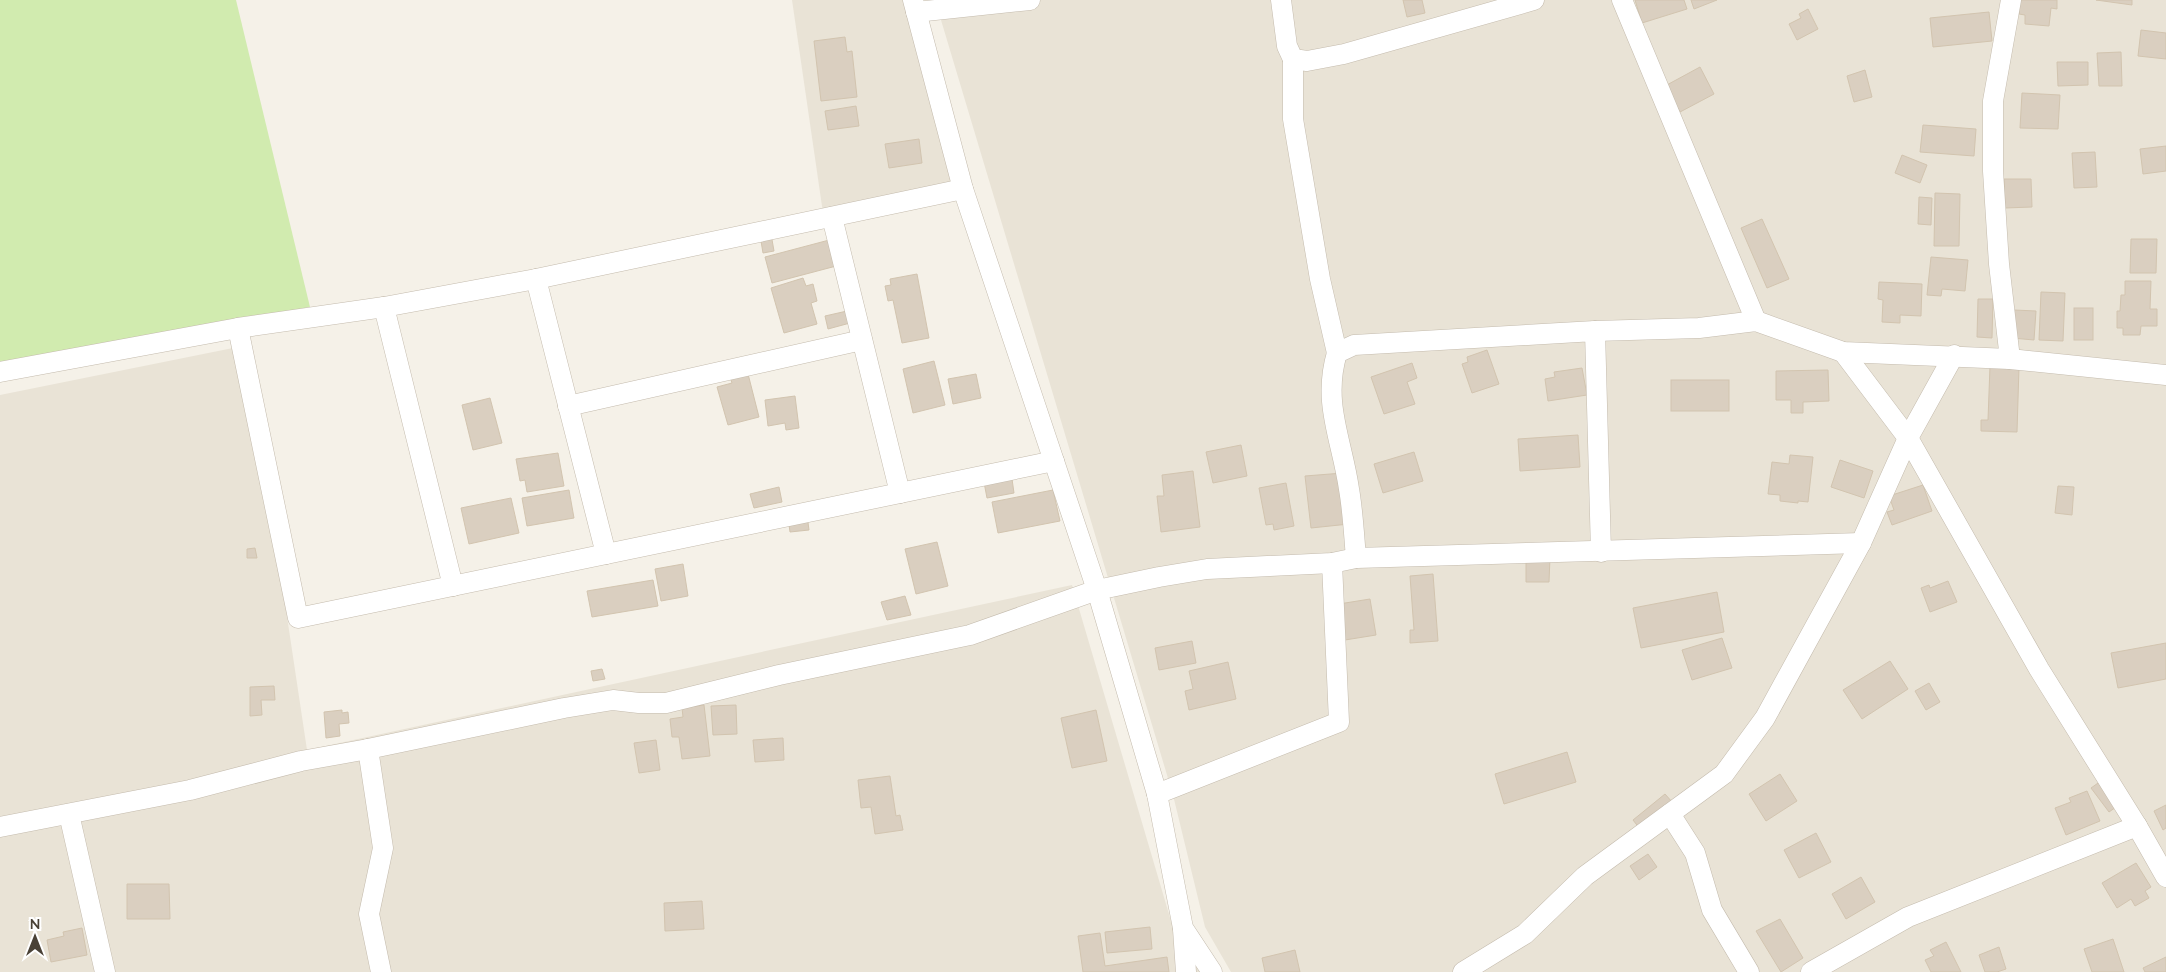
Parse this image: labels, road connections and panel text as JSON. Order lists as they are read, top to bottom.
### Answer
{
  "north": "top"
}
